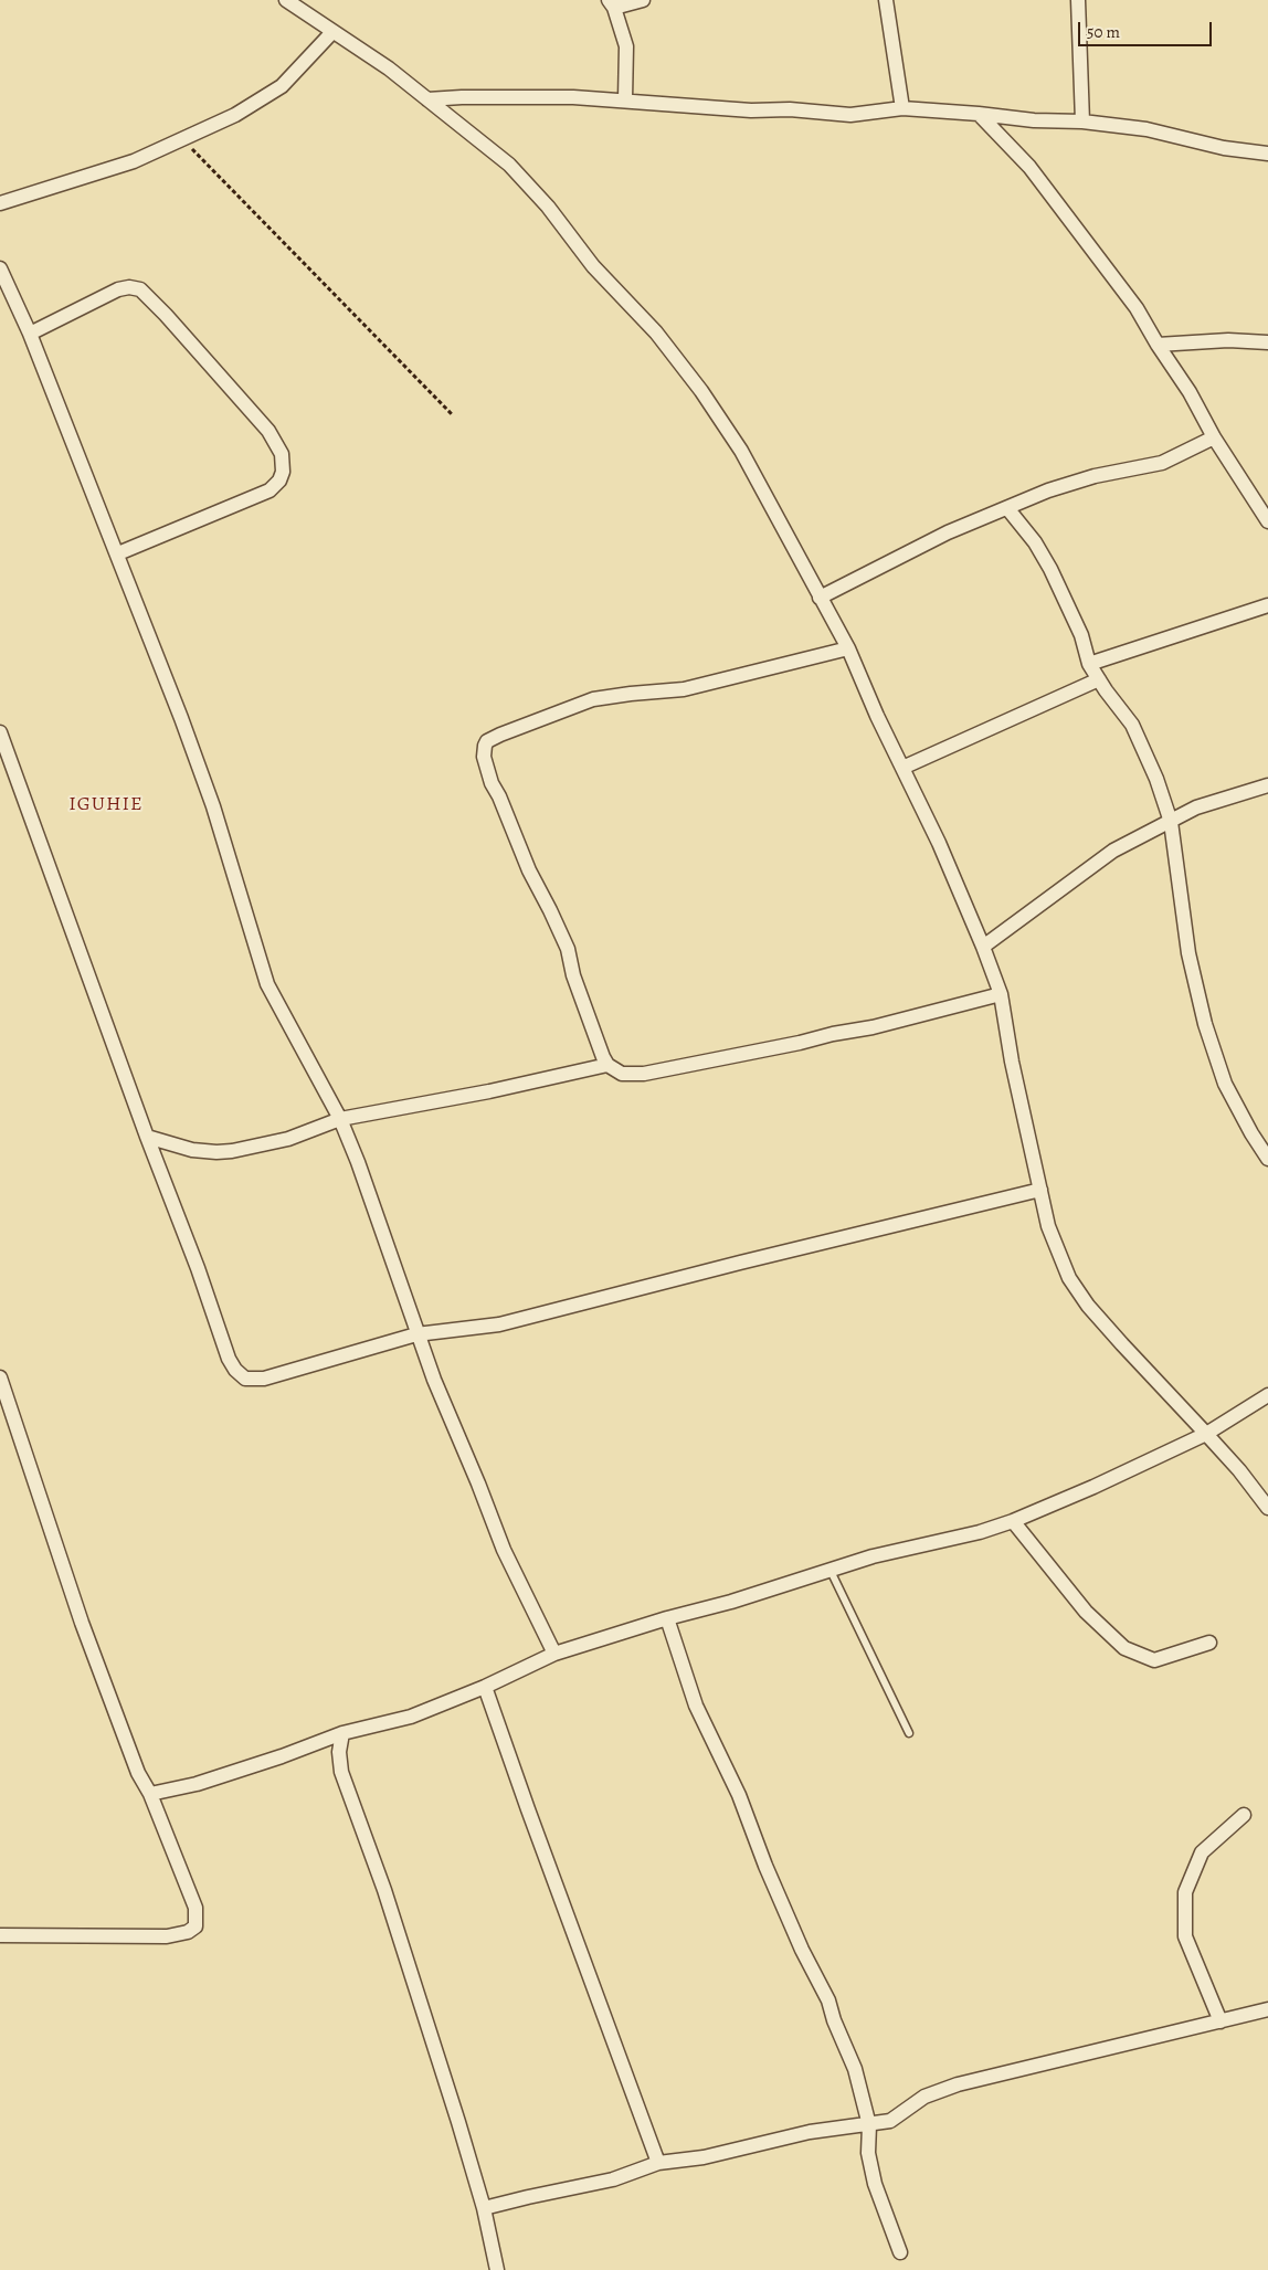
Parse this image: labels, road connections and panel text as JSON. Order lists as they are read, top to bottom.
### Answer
{
  "districts": ["IGUHIE"],
  "scale_bar": "50 m"
}
